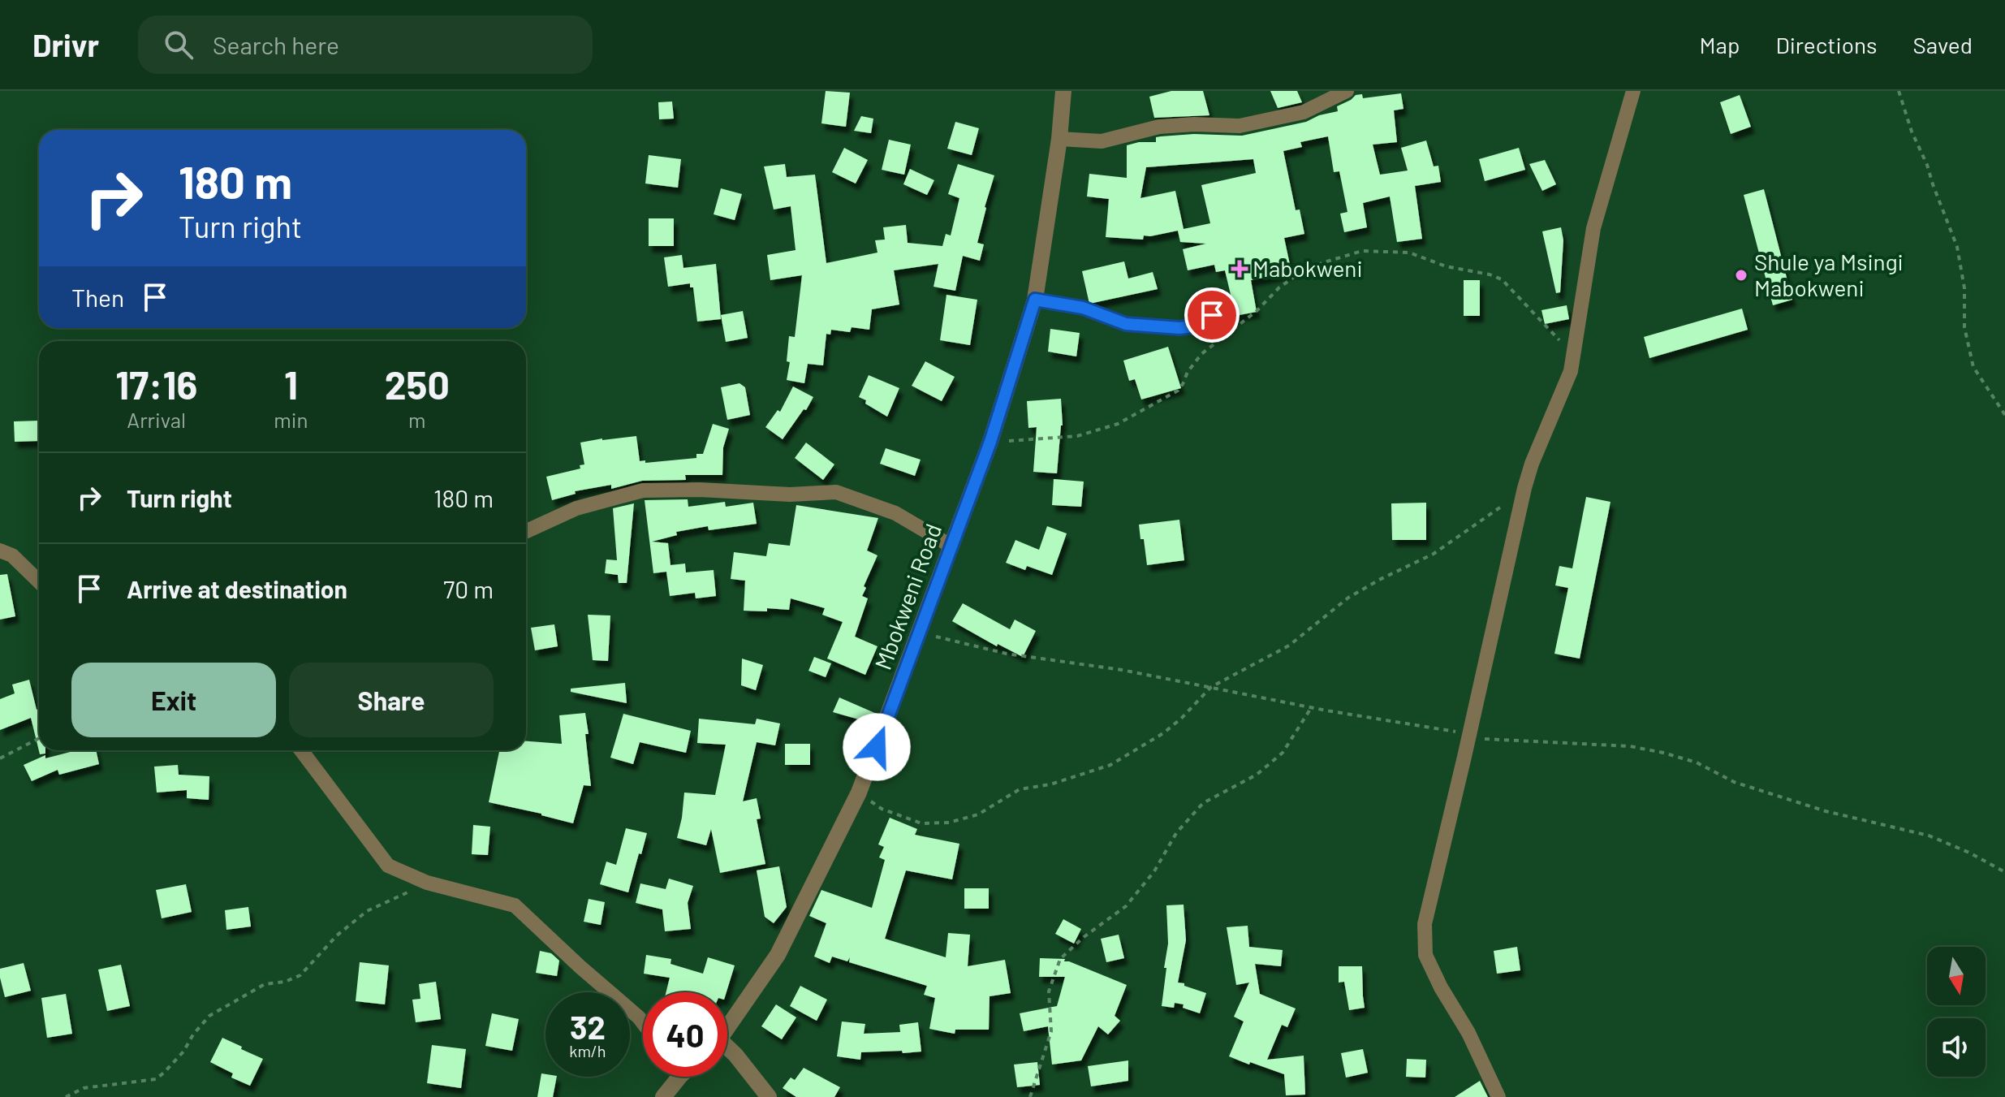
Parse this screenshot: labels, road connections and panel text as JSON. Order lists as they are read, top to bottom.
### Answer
{
  "streets": {
    "street": ["Mbokweni Road"]
  },
  "places": {
    "health": ["Mabokweni"],
    "other": ["Shule ya Msingi Mabokweni"]
  },
  "north": "bottom",
  "page": {
    "header": "Drivr",
    "search": "Search here",
    "nav": ["Map", "Directions", "Saved"],
    "turn": ["180 m", "Turn right"],
    "then": "Then",
    "eta": [
      "17:16",
      "Arrival",
      "1",
      "min",
      "250",
      "m"
    ],
    "list": [
      {
        "name": "Turn right",
        "value": "180 m"
      },
      {
        "name": "Arrive at destination",
        "value": "70 m"
      }
    ],
    "buttons": ["Exit", "Share"],
    "speed": "32 km/h",
    "limit": "40"
  }
}
